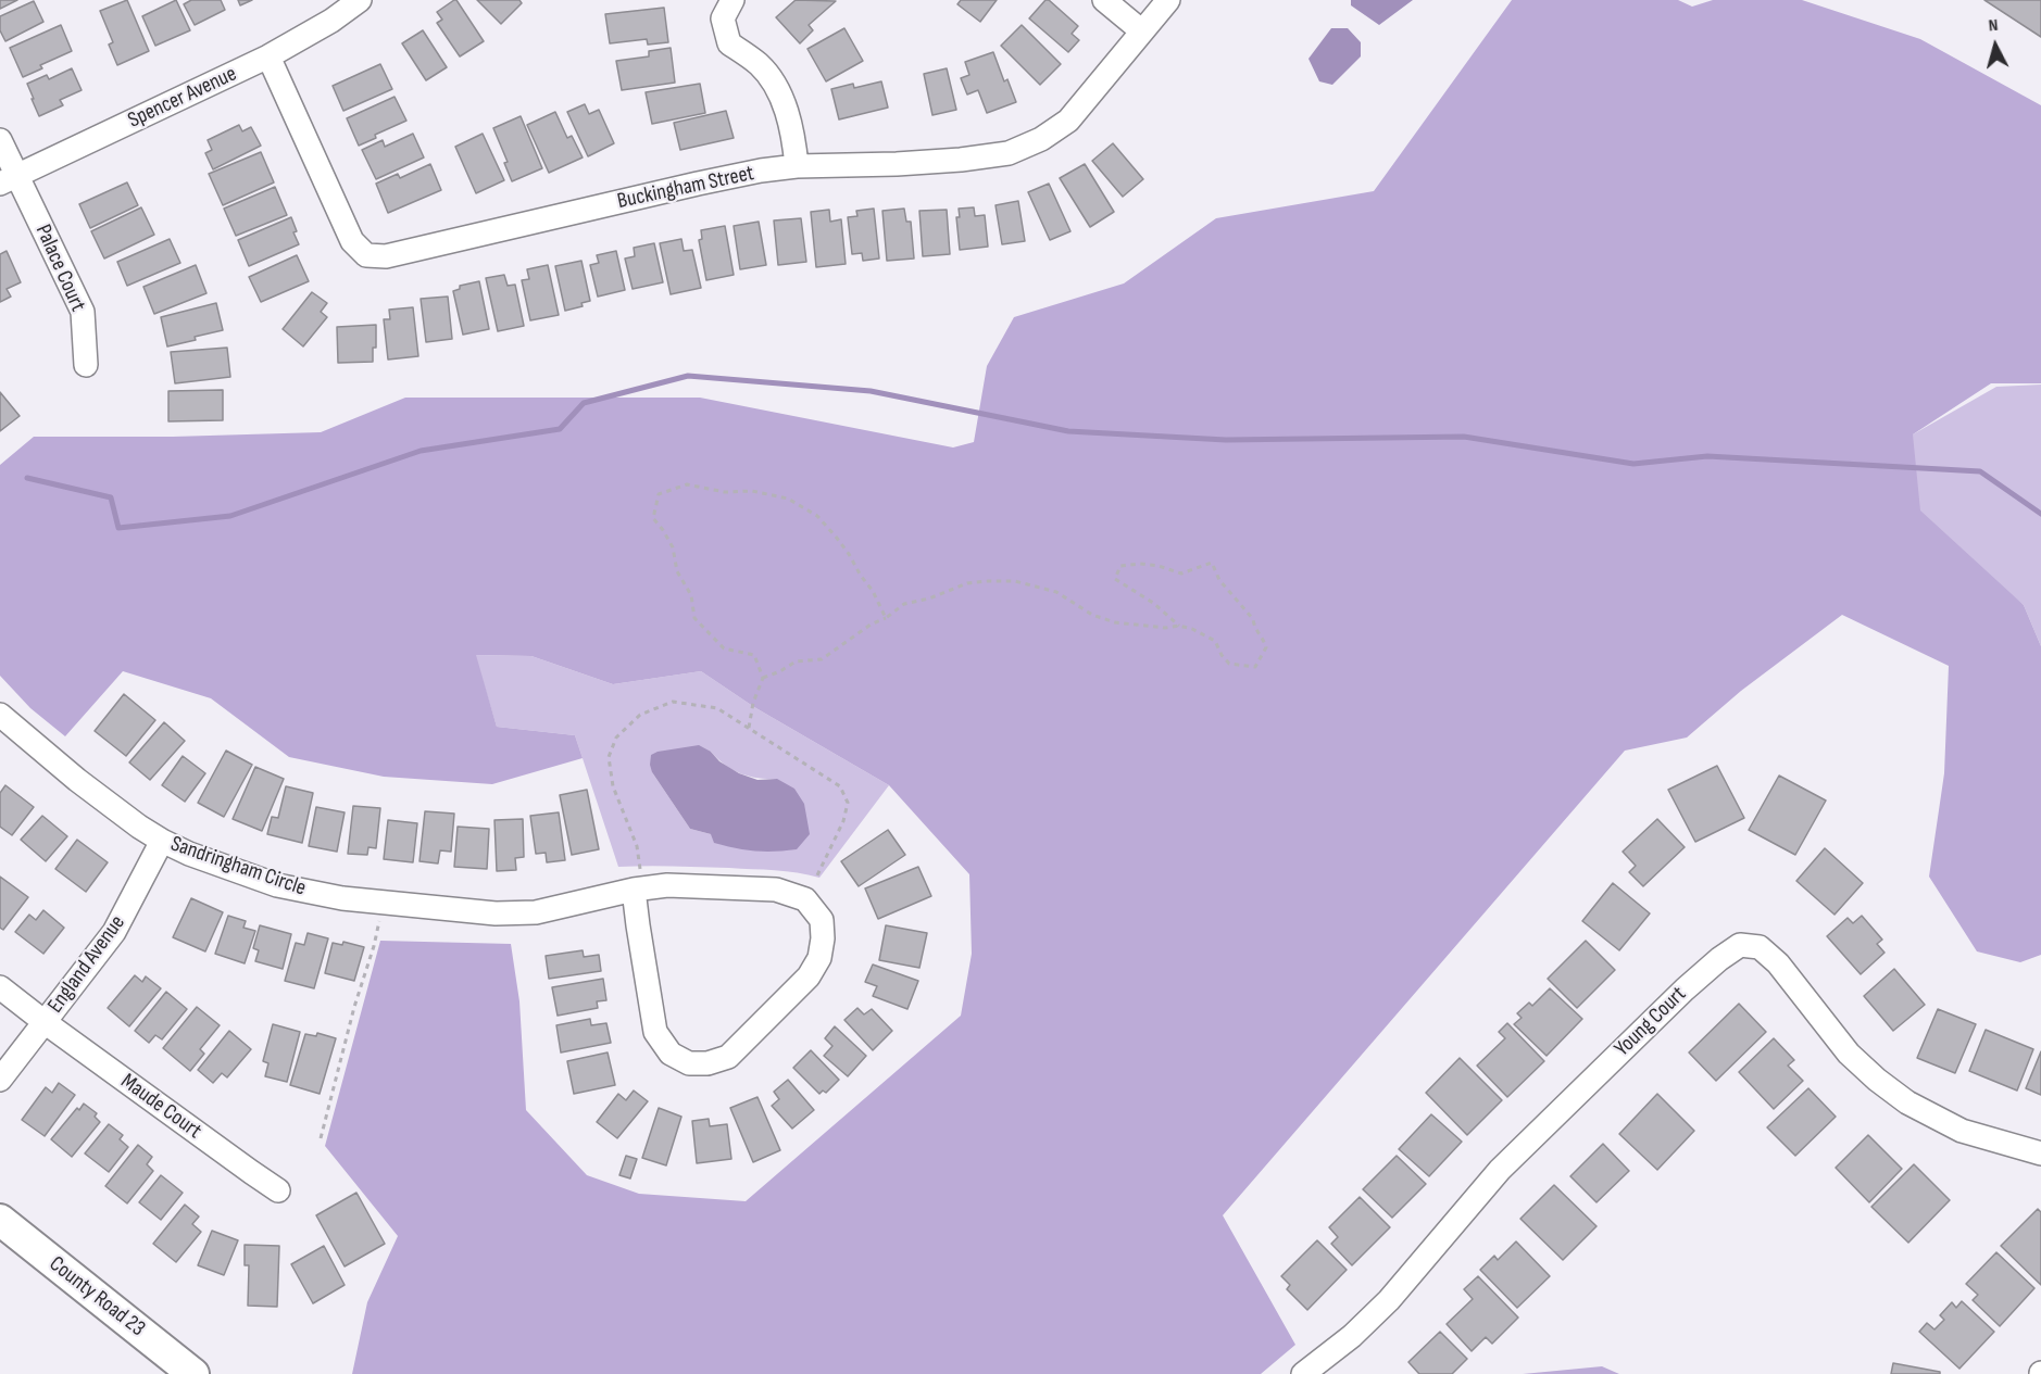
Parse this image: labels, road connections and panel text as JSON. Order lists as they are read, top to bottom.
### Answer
{
  "streets": {
    "main road": ["County Road 23"],
    "street": [
      "Spencer Avenue",
      "Buckingham Street",
      "Palace Court",
      "Sandringham Circle",
      "England Avenue",
      "Young Court",
      "Maude Court"
    ]
  },
  "crossings": [
    ["Spencer Avenue", "Buckingham Street"],
    ["Spencer Avenue", "Palace Court"],
    ["Sandringham Circle", "England Avenue"],
    ["England Avenue", "Maude Court"]
  ],
  "north": "top"
}
